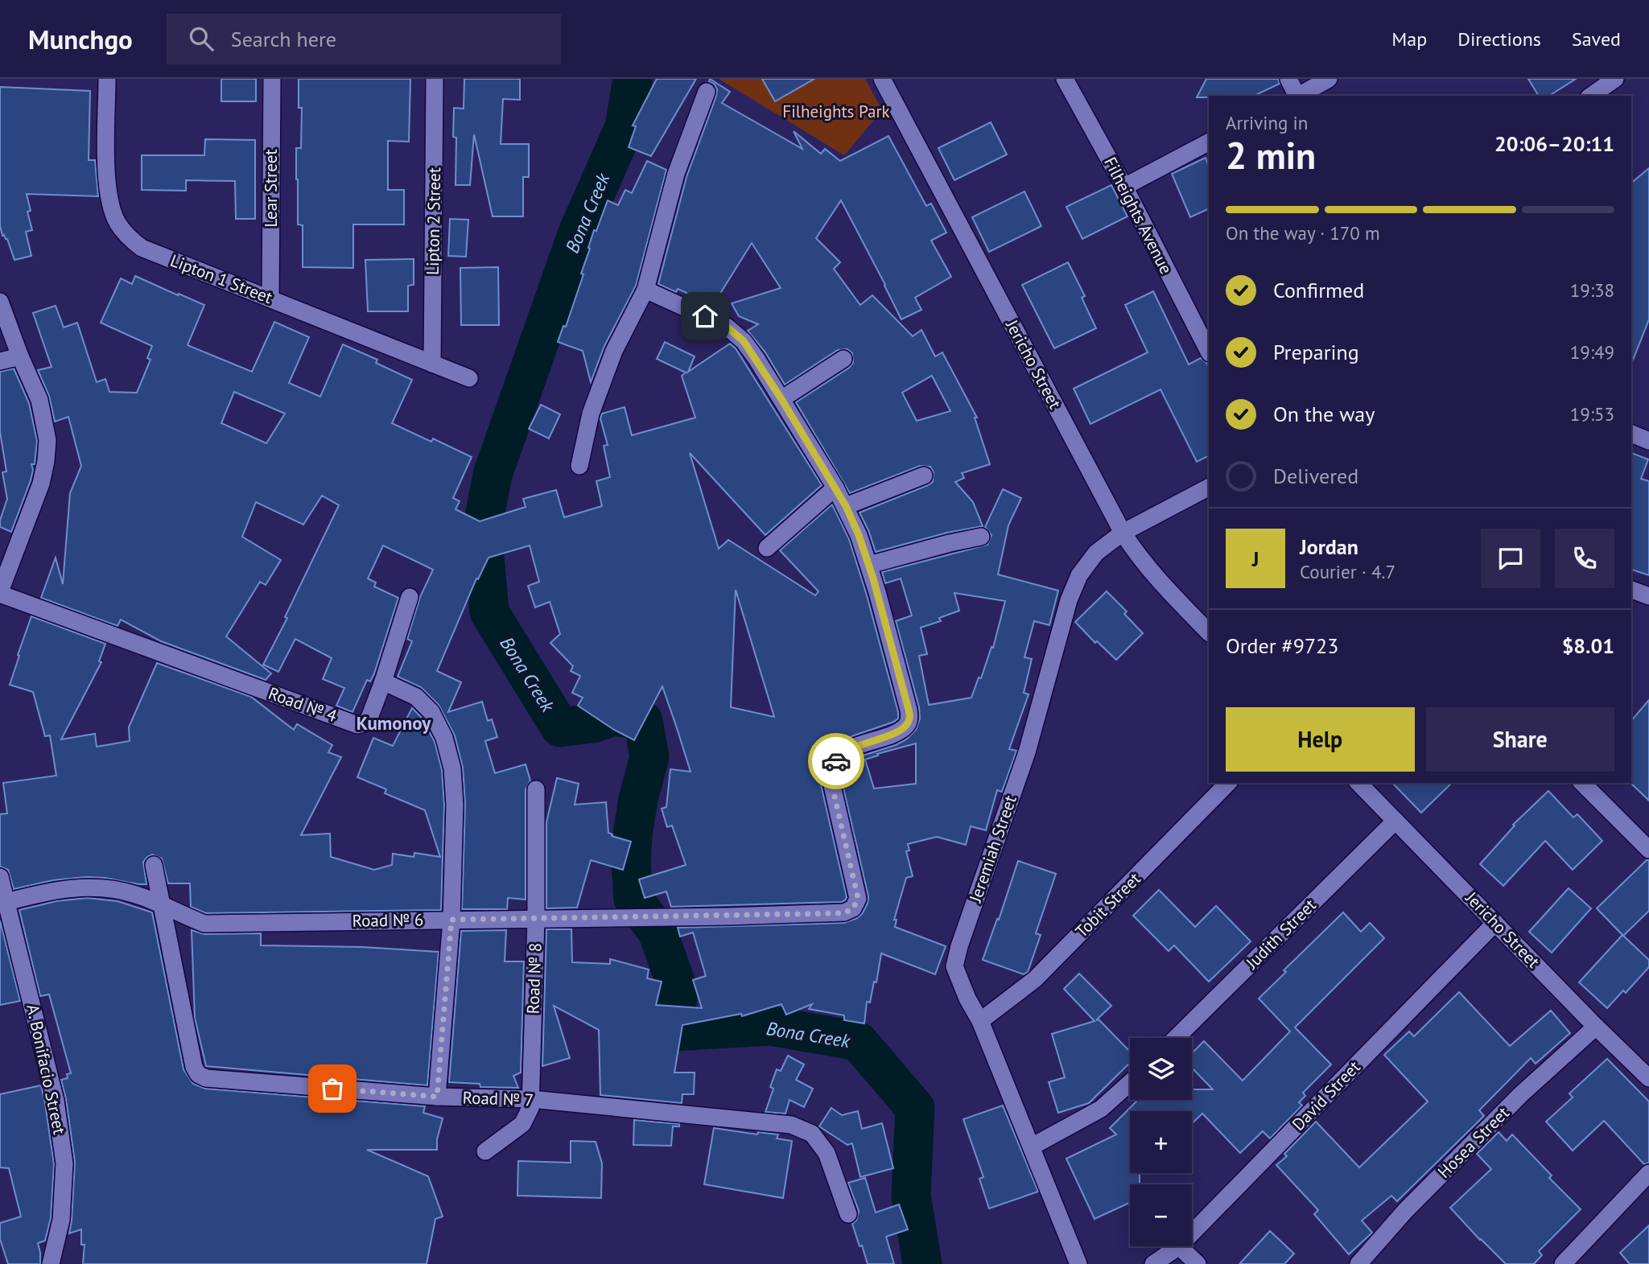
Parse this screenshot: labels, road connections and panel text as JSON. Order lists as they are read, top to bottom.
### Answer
{
  "streets": {
    "street": [
      "Lear Street",
      "Filheights Avenue",
      "Lipton 2 Street",
      "Lipton 1 Street",
      "Jericho Street",
      "Road № 4",
      "Jeremiah Street",
      "Tobit Street",
      "Road № 6",
      "Judith Street",
      "Road № 8",
      "A. Bonifacio Street",
      "David Street",
      "Road № 7",
      "Hosea Street"
    ]
  },
  "crossings": [
    ["Lear Street", "Lipton 1 Street"],
    ["Lipton 2 Street", "Lipton 1 Street"],
    ["Jericho Street", "Jeremiah Street"],
    ["Jericho Street", "Judith Street"],
    ["Jericho Street", "David Street"],
    ["Jericho Street", "Hosea Street"],
    ["Jeremiah Street", "Tobit Street"],
    ["Road № 6", "Road № 8"],
    ["Road № 6", "A. Bonifacio Street"],
    ["Road № 6", "Road № 7"],
    ["Road № 8", "Road № 7"]
  ],
  "districts": ["Kumonoy"],
  "water": ["Bona Creek"],
  "parks": ["Filheights Park"],
  "page": {
    "header": "Munchgo",
    "search": "Search here",
    "nav": ["Map", "Directions", "Saved"],
    "heading": ["2 min", "Arriving in", "20:06–20:11"],
    "panel": [
      "Jordan",
      "Courier · 4.7",
      "Order #9723",
      "$8.01"
    ],
    "bar": "On the way · 170 m",
    "list": [
      ["Confirmed", "19:38"],
      ["Preparing", "19:49"],
      ["On the way", "19:53"],
      "Delivered"
    ],
    "round": "J",
    "buttons": ["Help", "Share"],
    "map_buttons": ["+", "−"]
  }
}
